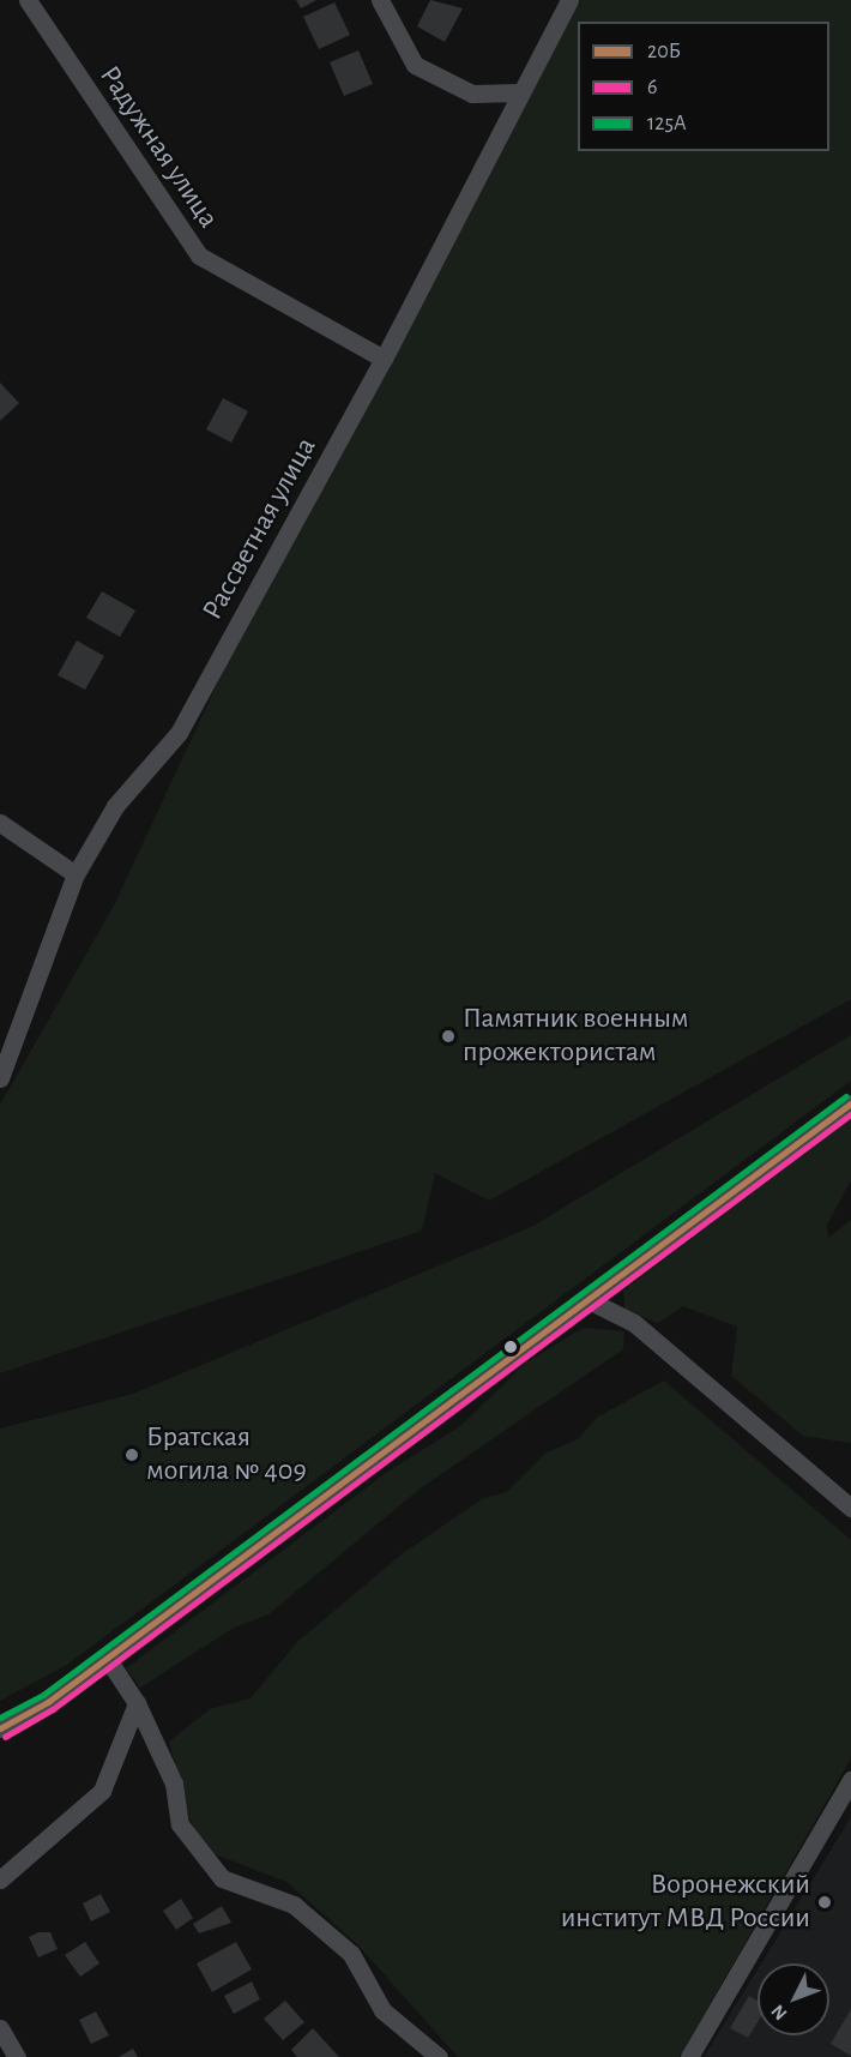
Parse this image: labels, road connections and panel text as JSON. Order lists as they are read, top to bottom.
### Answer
{
  "streets": {
    "street": ["Радужная улица", "Рассветная улица"]
  },
  "crossings": [
    ["Радужная улица", "Рассветная улица"]
  ],
  "places": ["Памятник военным прожектористам", "Братская могила № 409", "Воронежский институт МВД России"],
  "lines": ["transit line 125А", "transit line 20Б", "transit line 6"],
  "legend": ["20Б", "6", "125А"],
  "north": "bottom left"
}
